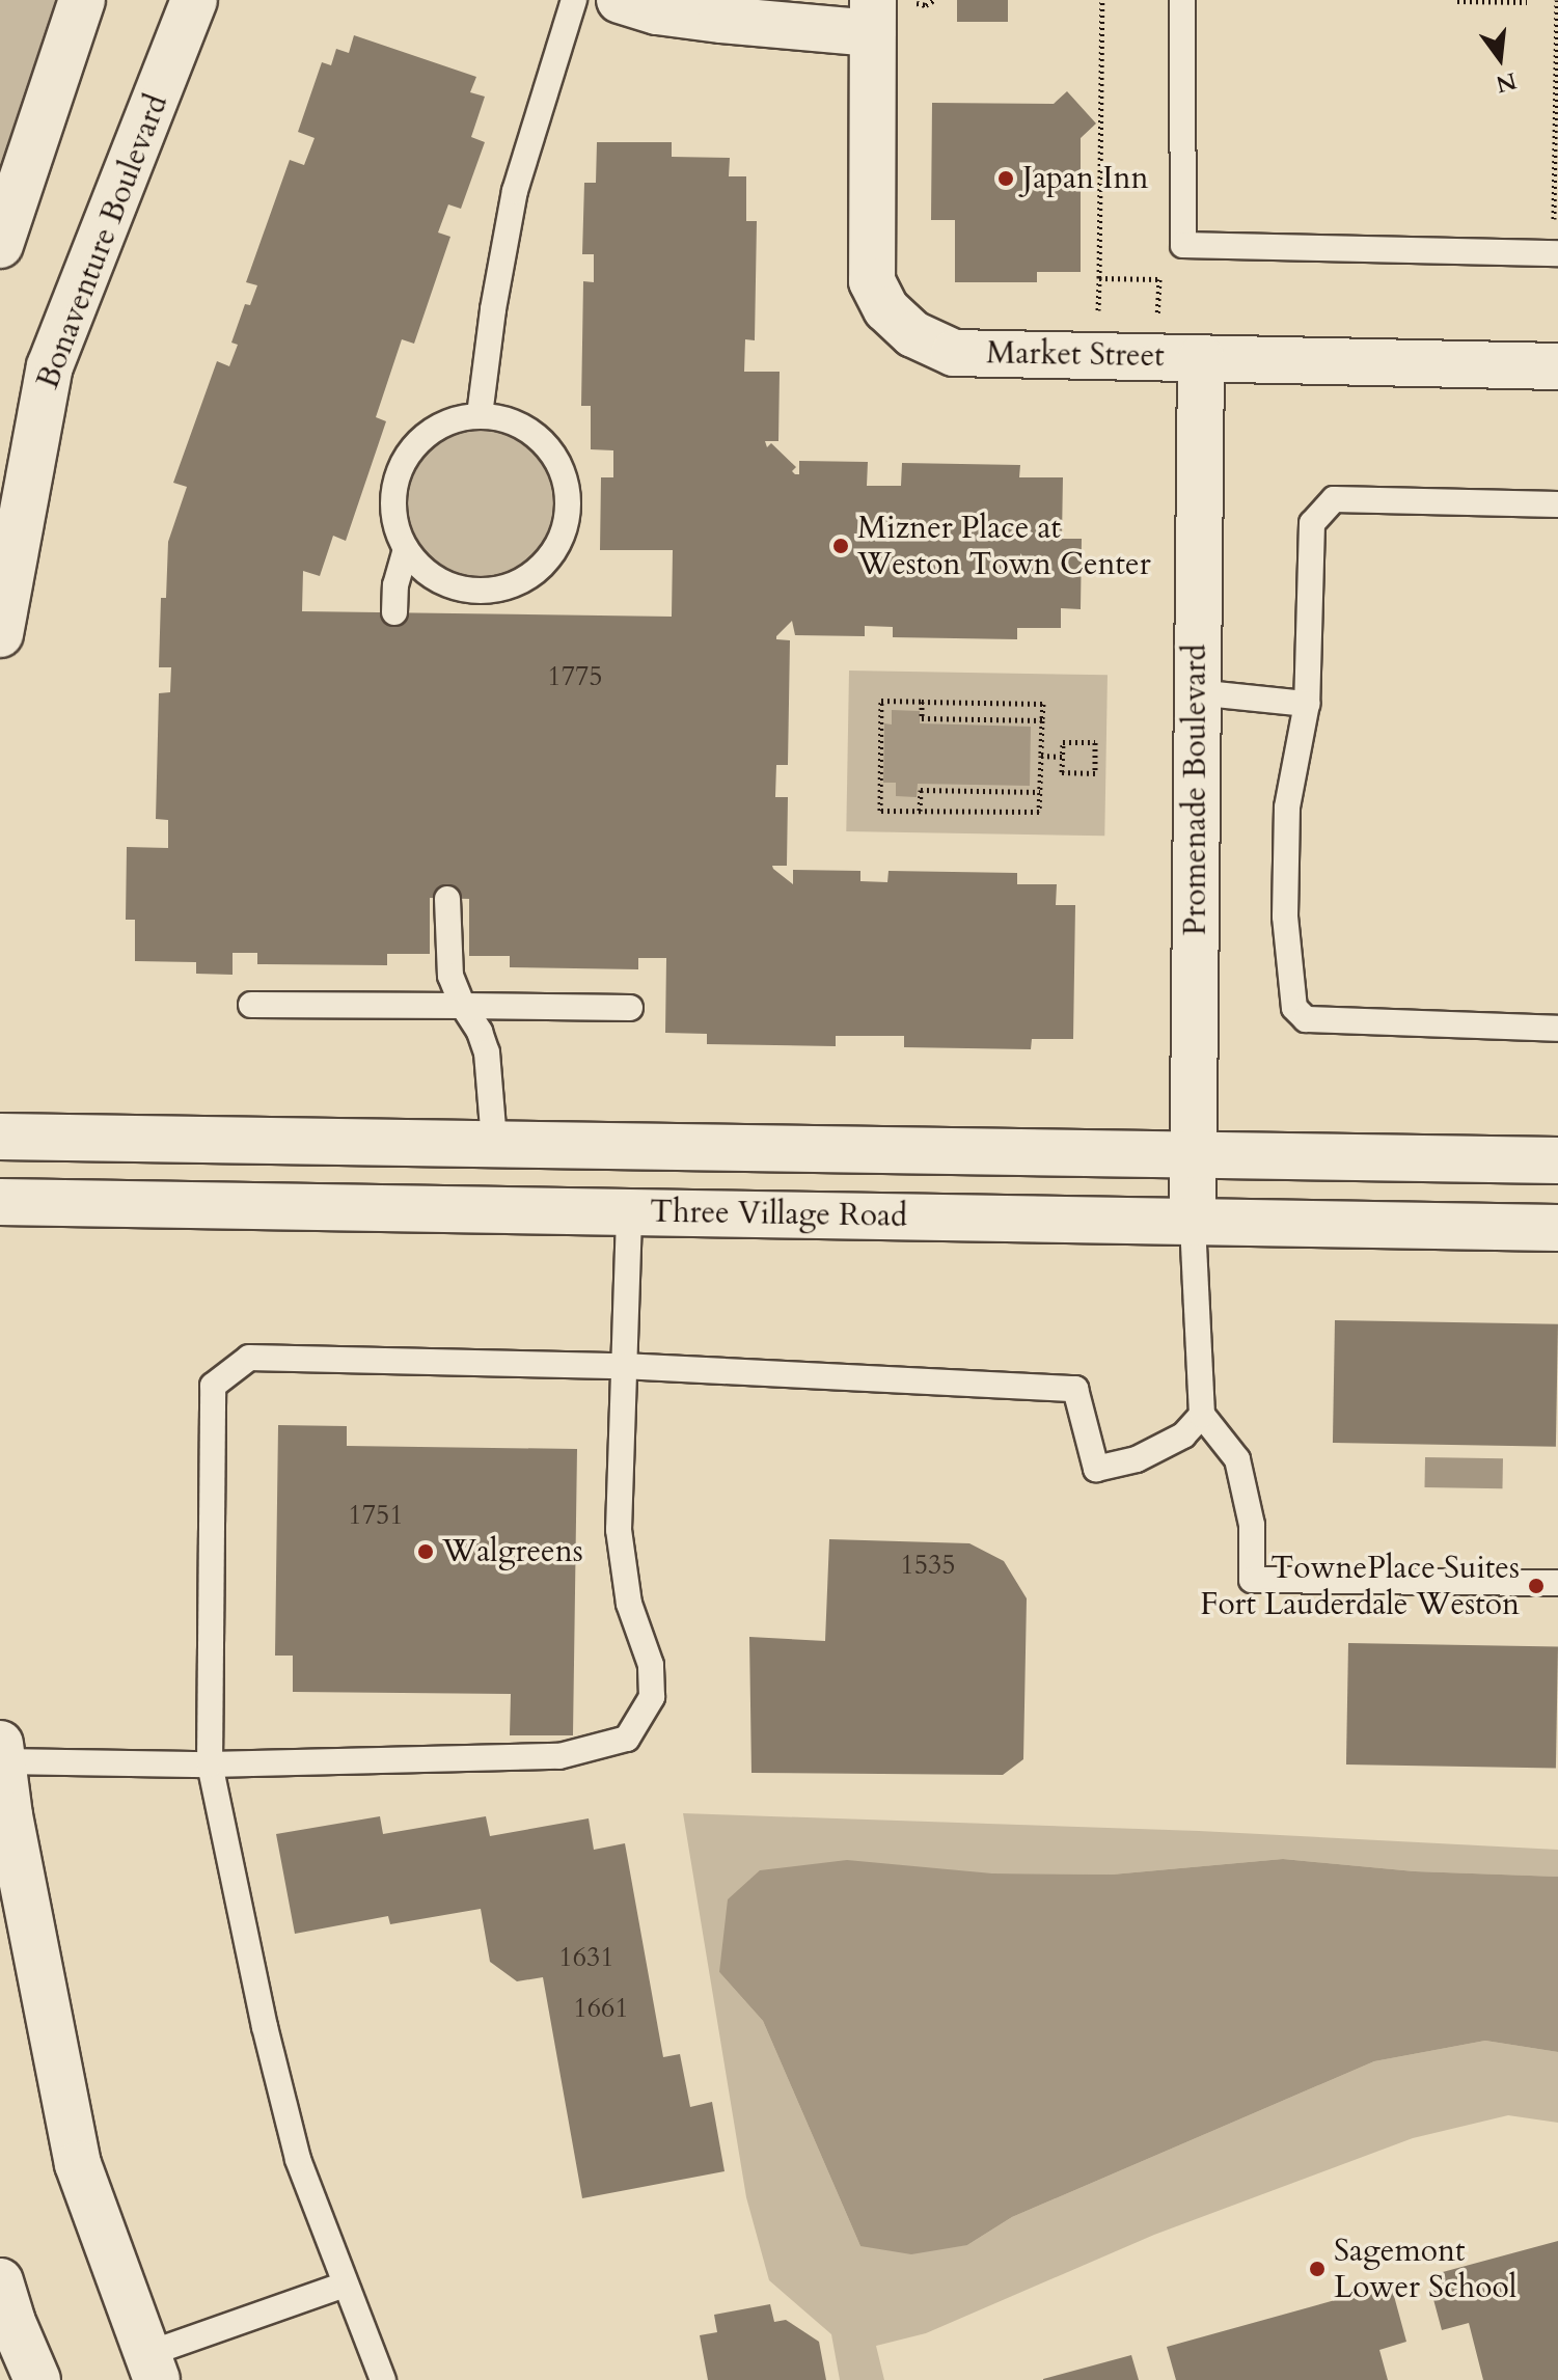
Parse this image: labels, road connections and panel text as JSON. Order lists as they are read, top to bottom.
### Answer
{
  "streets": {
    "street": [
      "Bonaventure Boulevard",
      "Market Street",
      "Promenade Boulevard",
      "Three Village Road"
    ]
  },
  "crossings": [
    ["Market Street", "Promenade Boulevard"],
    ["Promenade Boulevard", "Three Village Road"]
  ],
  "places": [
    "Japan Inn",
    "Mizner Place at Weston Town Center",
    "Walgreens",
    "TownePlace Suites Fort Lauderdale Weston",
    "Sagemont Lower School"
  ],
  "house_numbers": [
    "1775",
    "1751",
    "1535",
    "1631",
    "1661"
  ],
  "north": "bottom"
}
